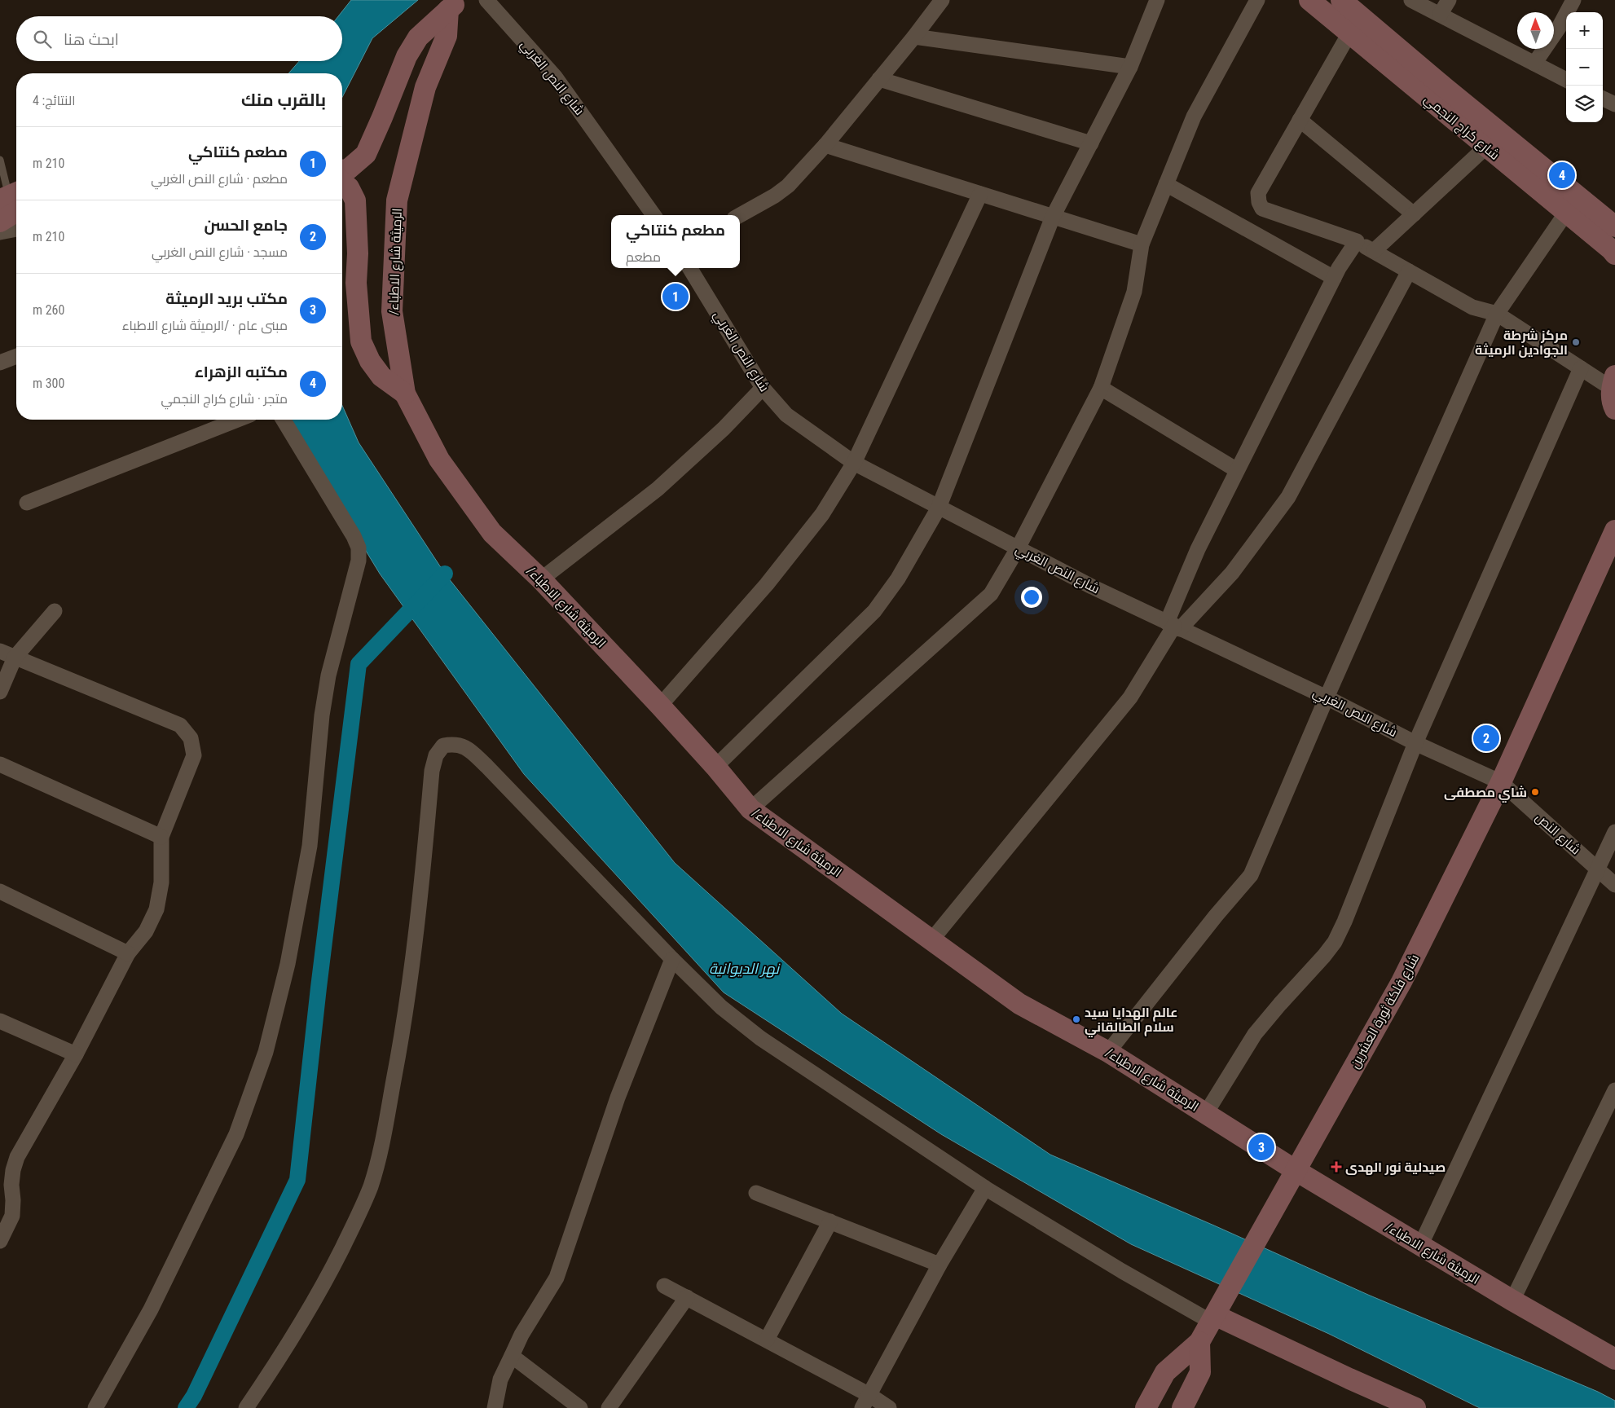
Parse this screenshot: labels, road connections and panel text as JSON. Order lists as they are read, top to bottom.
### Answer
{
  "streets": {
    "street": [
      "شارع النص الغربي",
      "شارع كراج النجمي",
      "/الرميثة شارع الاطباء",
      "شارع النص",
      "شارع فلكة ثورة العشرين"
    ]
  },
  "crossings": [
    ["شارع النص الغربي", "شارع النص"],
    ["شارع النص الغربي", "شارع فلكة ثورة العشرين"],
    ["/الرميثة شارع الاطباء", "شارع فلكة ثورة العشرين"],
    ["شارع النص", "شارع فلكة ثورة العشرين"]
  ],
  "water": ["نهر الديوانية"],
  "places": {
    "other": ["مركز شرطة الجوادين الرميثة", "شاي مصطفى", "عالم الهدايا سيد سلام الطالقاني"],
    "health": ["صيدلية نور الهدى"]
  },
  "north": "top",
  "page": {
    "map_buttons": ["+", "−"],
    "search": "ابحث هنا",
    "heading": ["بالقرب منك", "النتائج: 4"],
    "list": [
      {
        "mark": "1",
        "name": "مطعم كنتاكي",
        "note": "مطعم · شارع النص الغربي",
        "value": "210 m"
      },
      {
        "mark": "2",
        "name": "جامع الحسن",
        "note": "مسجد · شارع النص الغربي",
        "value": "210 m"
      },
      {
        "mark": "3",
        "name": "مكتب بريد الرميثة",
        "note": "مبنى عام · /الرميثة شارع الاطباء",
        "value": "260 m"
      },
      {
        "mark": "4",
        "name": "مكتبه الزهراء",
        "note": "متجر · شارع كراج النجمي",
        "value": "300 m"
      }
    ],
    "pins": [
      "4",
      "1",
      "2",
      "3"
    ],
    "popup": ["مطعم كنتاكي", "مطعم"]
  }
}
